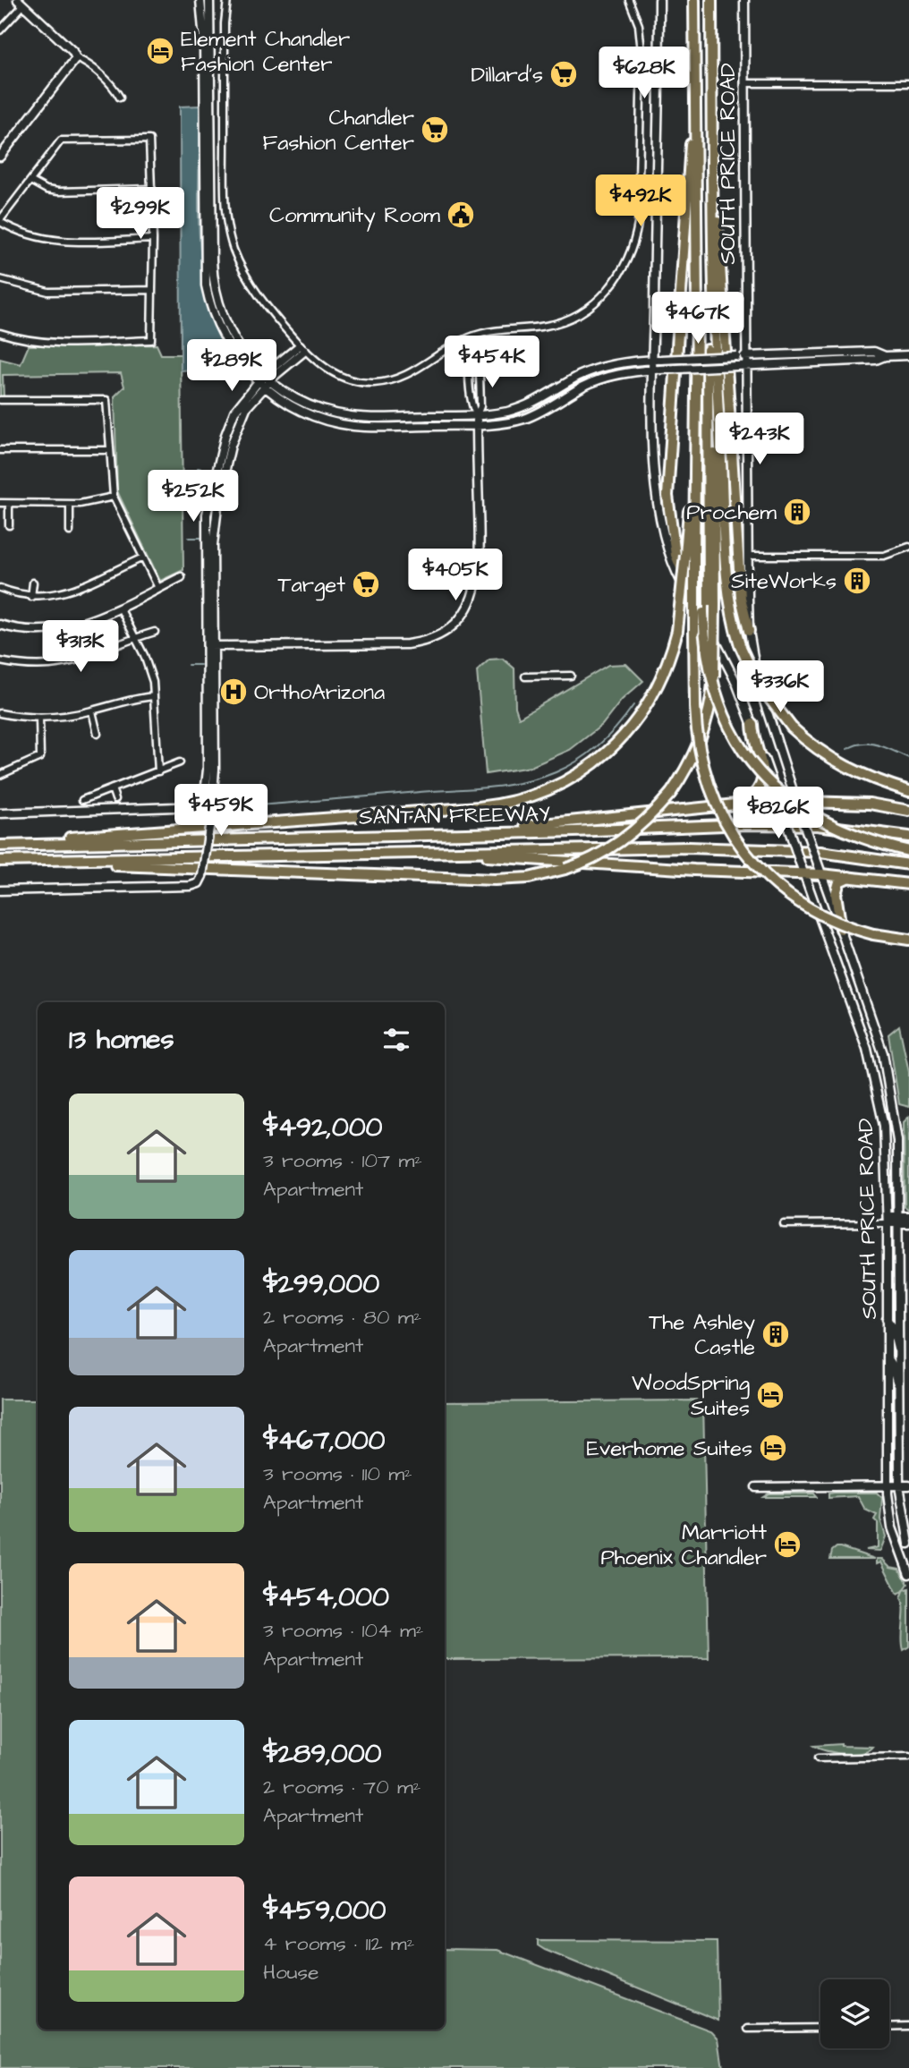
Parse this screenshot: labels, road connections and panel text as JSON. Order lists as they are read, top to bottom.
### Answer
{
  "streets": {
    "highway": ["SANTAN FREEWAY"],
    "street": ["SOUTH PRICE ROAD"]
  },
  "places": {
    "hotel": [
      "Element Chandler Fashion Center",
      "WoodSpring Suites",
      "Everhome Suites",
      "Marriott Phoenix Chandler"
    ],
    "supermarket": ["Dillard's", "Chandler Fashion Center", "Target"],
    "public building": ["Community Room"],
    "building": ["Prochem", "SiteWorks", "The Ashley Castle"],
    "hospital": ["OrthoArizona"]
  },
  "page": {
    "price": [
      "$628K",
      "$492K",
      "$299K",
      "$467K",
      "$454K",
      "$289K",
      "$243K",
      "$252K",
      "$405K",
      "$313K",
      "$336K",
      "$459K",
      "$826K"
    ],
    "heading": "13 homes",
    "list": [
      {
        "name": "$492,000",
        "note": "3 rooms · 107 m² · Apartment"
      },
      {
        "name": "$299,000",
        "note": "2 rooms · 80 m² · Apartment"
      },
      {
        "name": "$467,000",
        "note": "3 rooms · 110 m² · Apartment"
      },
      {
        "name": "$454,000",
        "note": "3 rooms · 104 m² · Apartment"
      },
      {
        "name": "$289,000",
        "note": "2 rooms · 70 m² · Apartment"
      },
      {
        "name": "$459,000",
        "note": "4 rooms · 112 m² · House"
      }
    ]
  }
}
